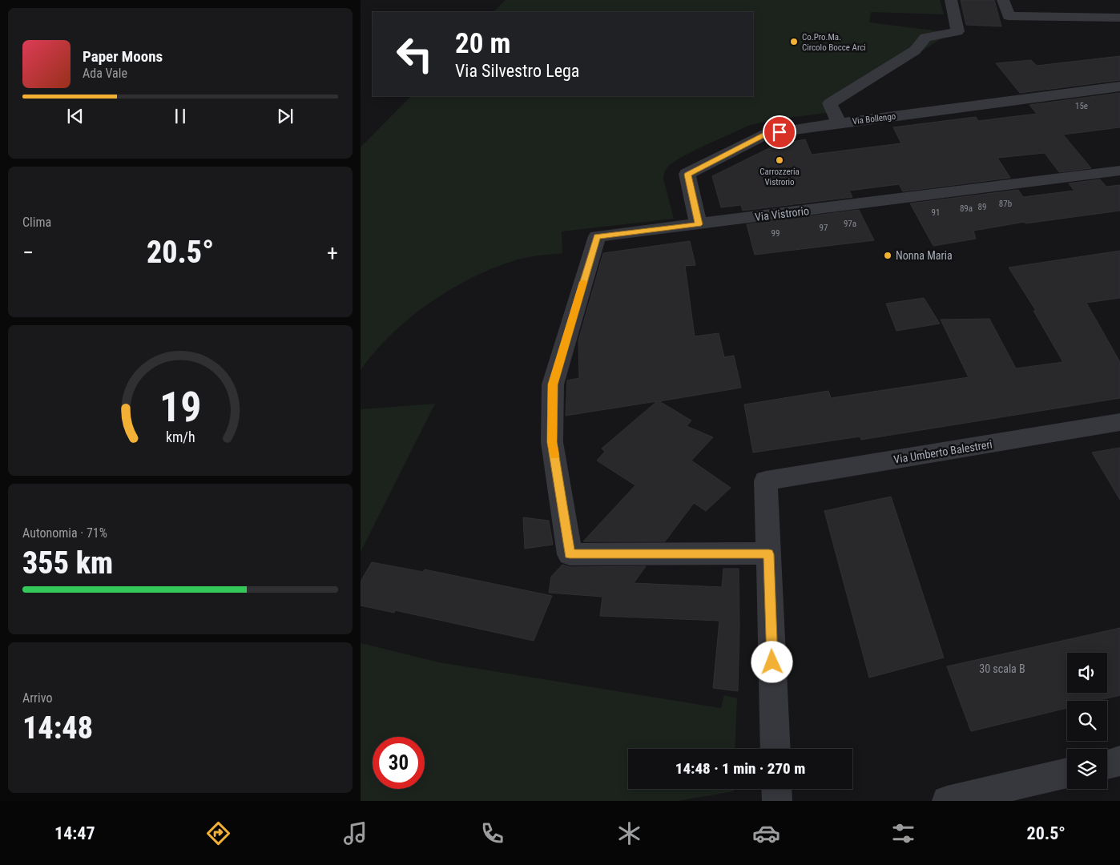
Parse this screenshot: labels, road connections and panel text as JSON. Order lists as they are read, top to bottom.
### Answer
{
  "streets": {
    "street": ["Via Bollengo", "Via Vistrorio", "Via Umberto Balestreri"]
  },
  "crossings": [
    ["Via Bollengo", "Via Vistrorio"],
    ["Via Vistrorio", "Via Umberto Balestreri"]
  ],
  "places": ["Co.Pro.Ma. Circolo Bocce Arci", "Carrozzeria Vistrorio", "Nonna Maria"],
  "house_numbers": [
    "15e",
    "87b",
    "89",
    "89a",
    "91",
    "97a",
    "97",
    "99",
    "30 scala B"
  ],
  "page": {
    "turn": ["20 m", "Via Silvestro Lega"],
    "song": ["Paper Moons", "Ada Vale"],
    "tile": [
      "Clima",
      ["Autonomia · 71%", "355 km"],
      ["Arrivo", "14:48"]
    ],
    "heat": ["−", "20.5°", "+"],
    "limit": "30",
    "trip": "14:48 · 1 min · 270 m",
    "tabs": ["14:47", "20.5°"],
    "gauge": ["19", "km/h"]
  }
}
